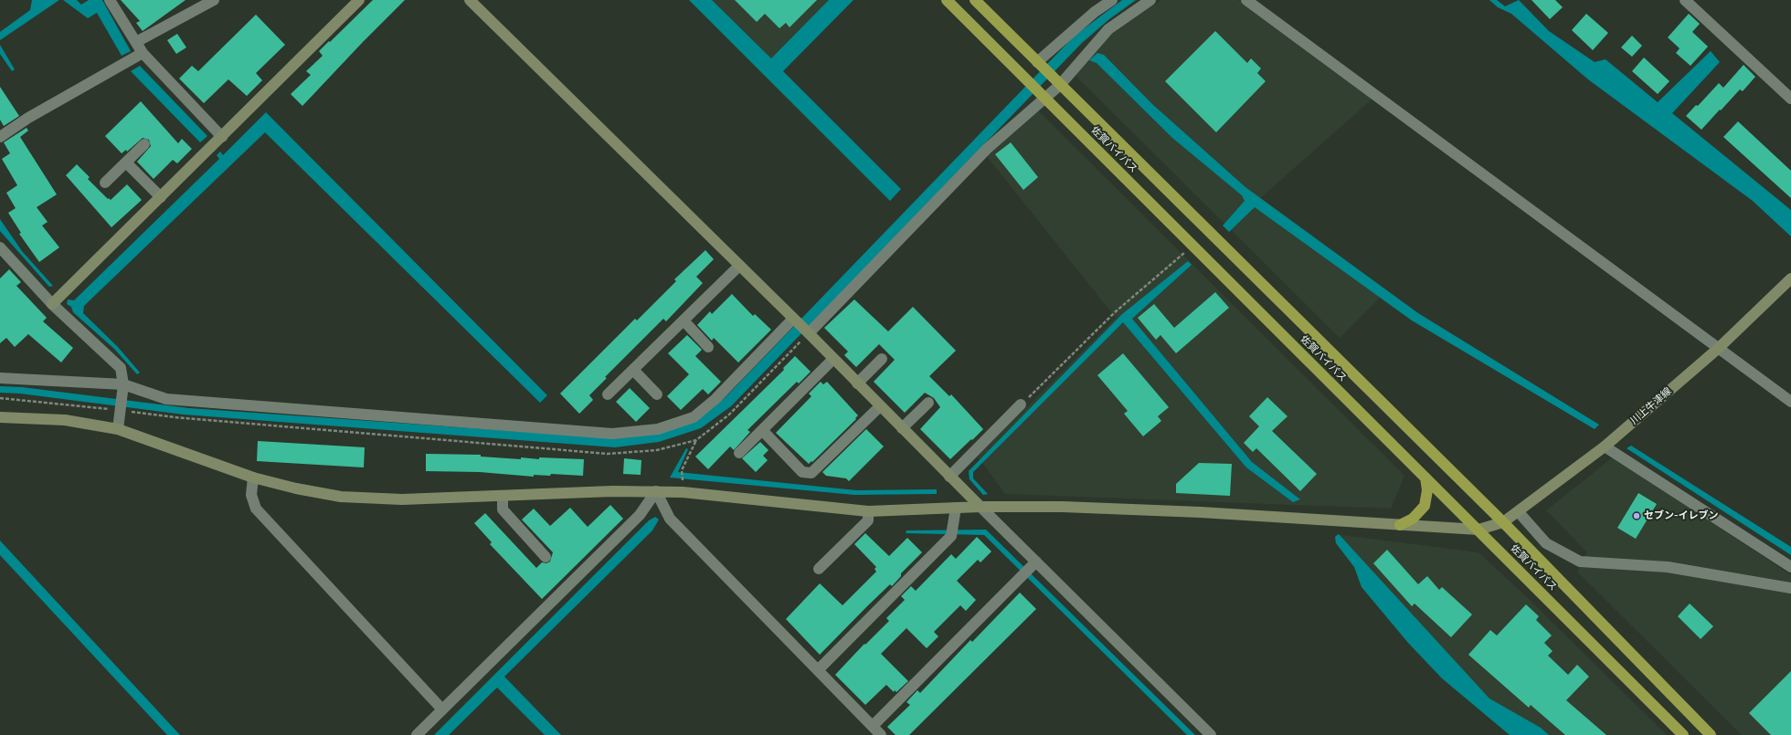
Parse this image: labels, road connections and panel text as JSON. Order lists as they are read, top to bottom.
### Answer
{
  "streets": {
    "highway": ["佐賀バイパス"],
    "street": ["川上牛津線"]
  },
  "crossings": [
    ["佐賀バイパス", "川上牛津線"]
  ],
  "places": ["セブン-イレブン"]
}
